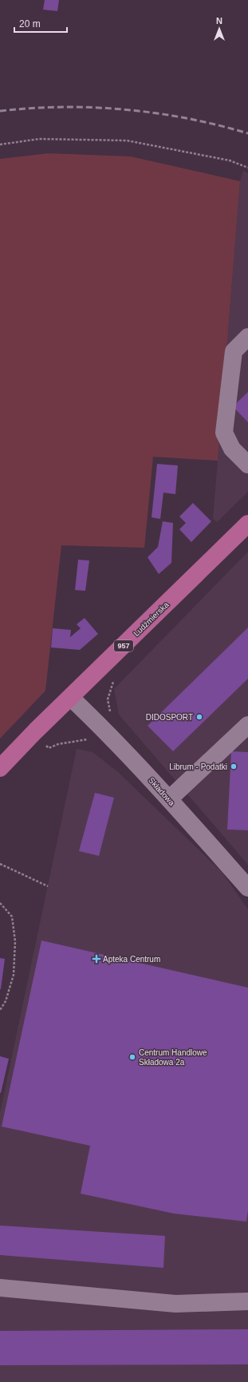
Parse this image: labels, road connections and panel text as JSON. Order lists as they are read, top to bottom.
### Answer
{
  "streets": {
    "main road": ["Ludźmierska", "957"],
    "street": ["Składowa"]
  },
  "crossings": [
    ["Ludźmierska", "Składowa"]
  ],
  "places": {
    "other": ["DIDOSPORT", "Librum - Podatki", "Centrum Handlowe Składowa 2a"],
    "health": ["Apteka Centrum"]
  },
  "scale_bar": "20 m",
  "north": "top"
}
